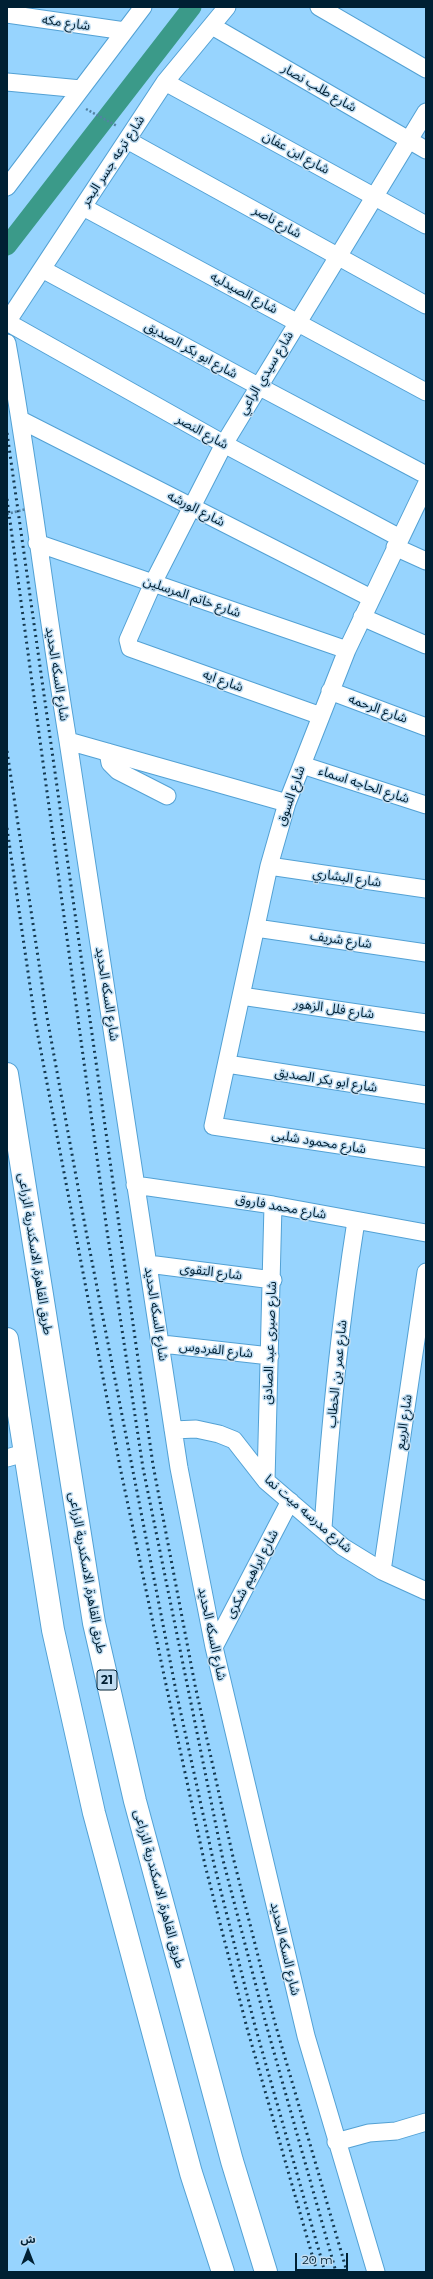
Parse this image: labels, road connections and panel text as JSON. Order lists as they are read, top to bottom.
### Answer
{
  "streets": {
    "highway": ["طريق القاهرة, الاسكندرية الزراعى", "21"],
    "street": [
      "شارع مكه",
      "شارع طلب نصار",
      "شارع ابن عفان",
      "شارع ترعه جسر البحر",
      "شارع ناصر",
      "شارع الصيدليه",
      "شارع ابو بكر الصديق",
      "شارع سيدي الراعي",
      "شارع النصر",
      "شارع الورشه",
      "شارع خاتم المرسلين",
      "شارع السكه الحديد",
      "شارع ايه",
      "شارع الرحمه",
      "شارع الحاجه اسماء",
      "شارع السوق",
      "شارع البشاري",
      "شارع شريف",
      "شارع فلل الزهور",
      "شارع محمود شلبى",
      "شارع محمد فاروق",
      "شارع التقوى",
      "شارع صبرى عبد الصادق",
      "شارع الفردوس",
      "شارع عمر بن الخطاب",
      "شارع الربيع",
      "شارع مدرسه ميت نما",
      "شارع ابراهيم شكرى"
    ]
  },
  "crossings": [
    ["شارع طلب نصار", "شارع ترعه جسر البحر"],
    ["شارع طلب نصار", "شارع سيدي الراعي"],
    ["شارع ابن عفان", "شارع ترعه جسر البحر"],
    ["شارع ابن عفان", "شارع سيدي الراعي"],
    ["شارع ترعه جسر البحر", "شارع ناصر"],
    ["شارع ترعه جسر البحر", "شارع الصيدليه"],
    ["شارع ترعه جسر البحر", "شارع ابو بكر الصديق"],
    ["شارع ترعه جسر البحر", "شارع النصر"],
    ["شارع ناصر", "شارع سيدي الراعي"],
    ["شارع الصيدليه", "شارع سيدي الراعي"],
    ["شارع ابو بكر الصديق", "شارع سيدي الراعي"],
    ["شارع ابو بكر الصديق", "شارع السوق"],
    ["شارع سيدي الراعي", "شارع النصر"],
    ["شارع سيدي الراعي", "شارع الورشه"],
    ["شارع سيدي الراعي", "شارع خاتم المرسلين"],
    ["شارع سيدي الراعي", "شارع ايه"],
    ["شارع النصر", "شارع السوق"],
    ["شارع الورشه", "شارع السكه الحديد"],
    ["شارع الورشه", "شارع السوق"],
    ["شارع خاتم المرسلين", "شارع السكه الحديد"],
    ["شارع خاتم المرسلين", "شارع السوق"],
    ["شارع السكه الحديد", "شارع محمد فاروق"],
    ["شارع السكه الحديد", "شارع التقوى"],
    ["شارع السكه الحديد", "شارع الفردوس"],
    ["شارع السكه الحديد", "شارع مدرسه ميت نما"],
    ["شارع السكه الحديد", "شارع ابراهيم شكرى"],
    ["شارع ايه", "شارع السوق"],
    ["شارع الرحمه", "شارع السوق"],
    ["شارع الحاجه اسماء", "شارع السوق"],
    ["شارع السوق", "شارع البشاري"],
    ["شارع السوق", "شارع شريف"],
    ["شارع السوق", "شارع فلل الزهور"],
    ["شارع السوق", "شارع محمود شلبى"],
    ["شارع محمد فاروق", "شارع صبرى عبد الصادق"],
    ["شارع محمد فاروق", "شارع عمر بن الخطاب"],
    ["شارع التقوى", "شارع صبرى عبد الصادق"],
    ["شارع صبرى عبد الصادق", "شارع الفردوس"],
    ["شارع صبرى عبد الصادق", "شارع مدرسه ميت نما"],
    ["شارع عمر بن الخطاب", "شارع مدرسه ميت نما"],
    ["شارع الربيع", "شارع مدرسه ميت نما"],
    ["شارع مدرسه ميت نما", "شارع ابراهيم شكرى"]
  ],
  "scale_bar": "20 m",
  "north": "top"
}
